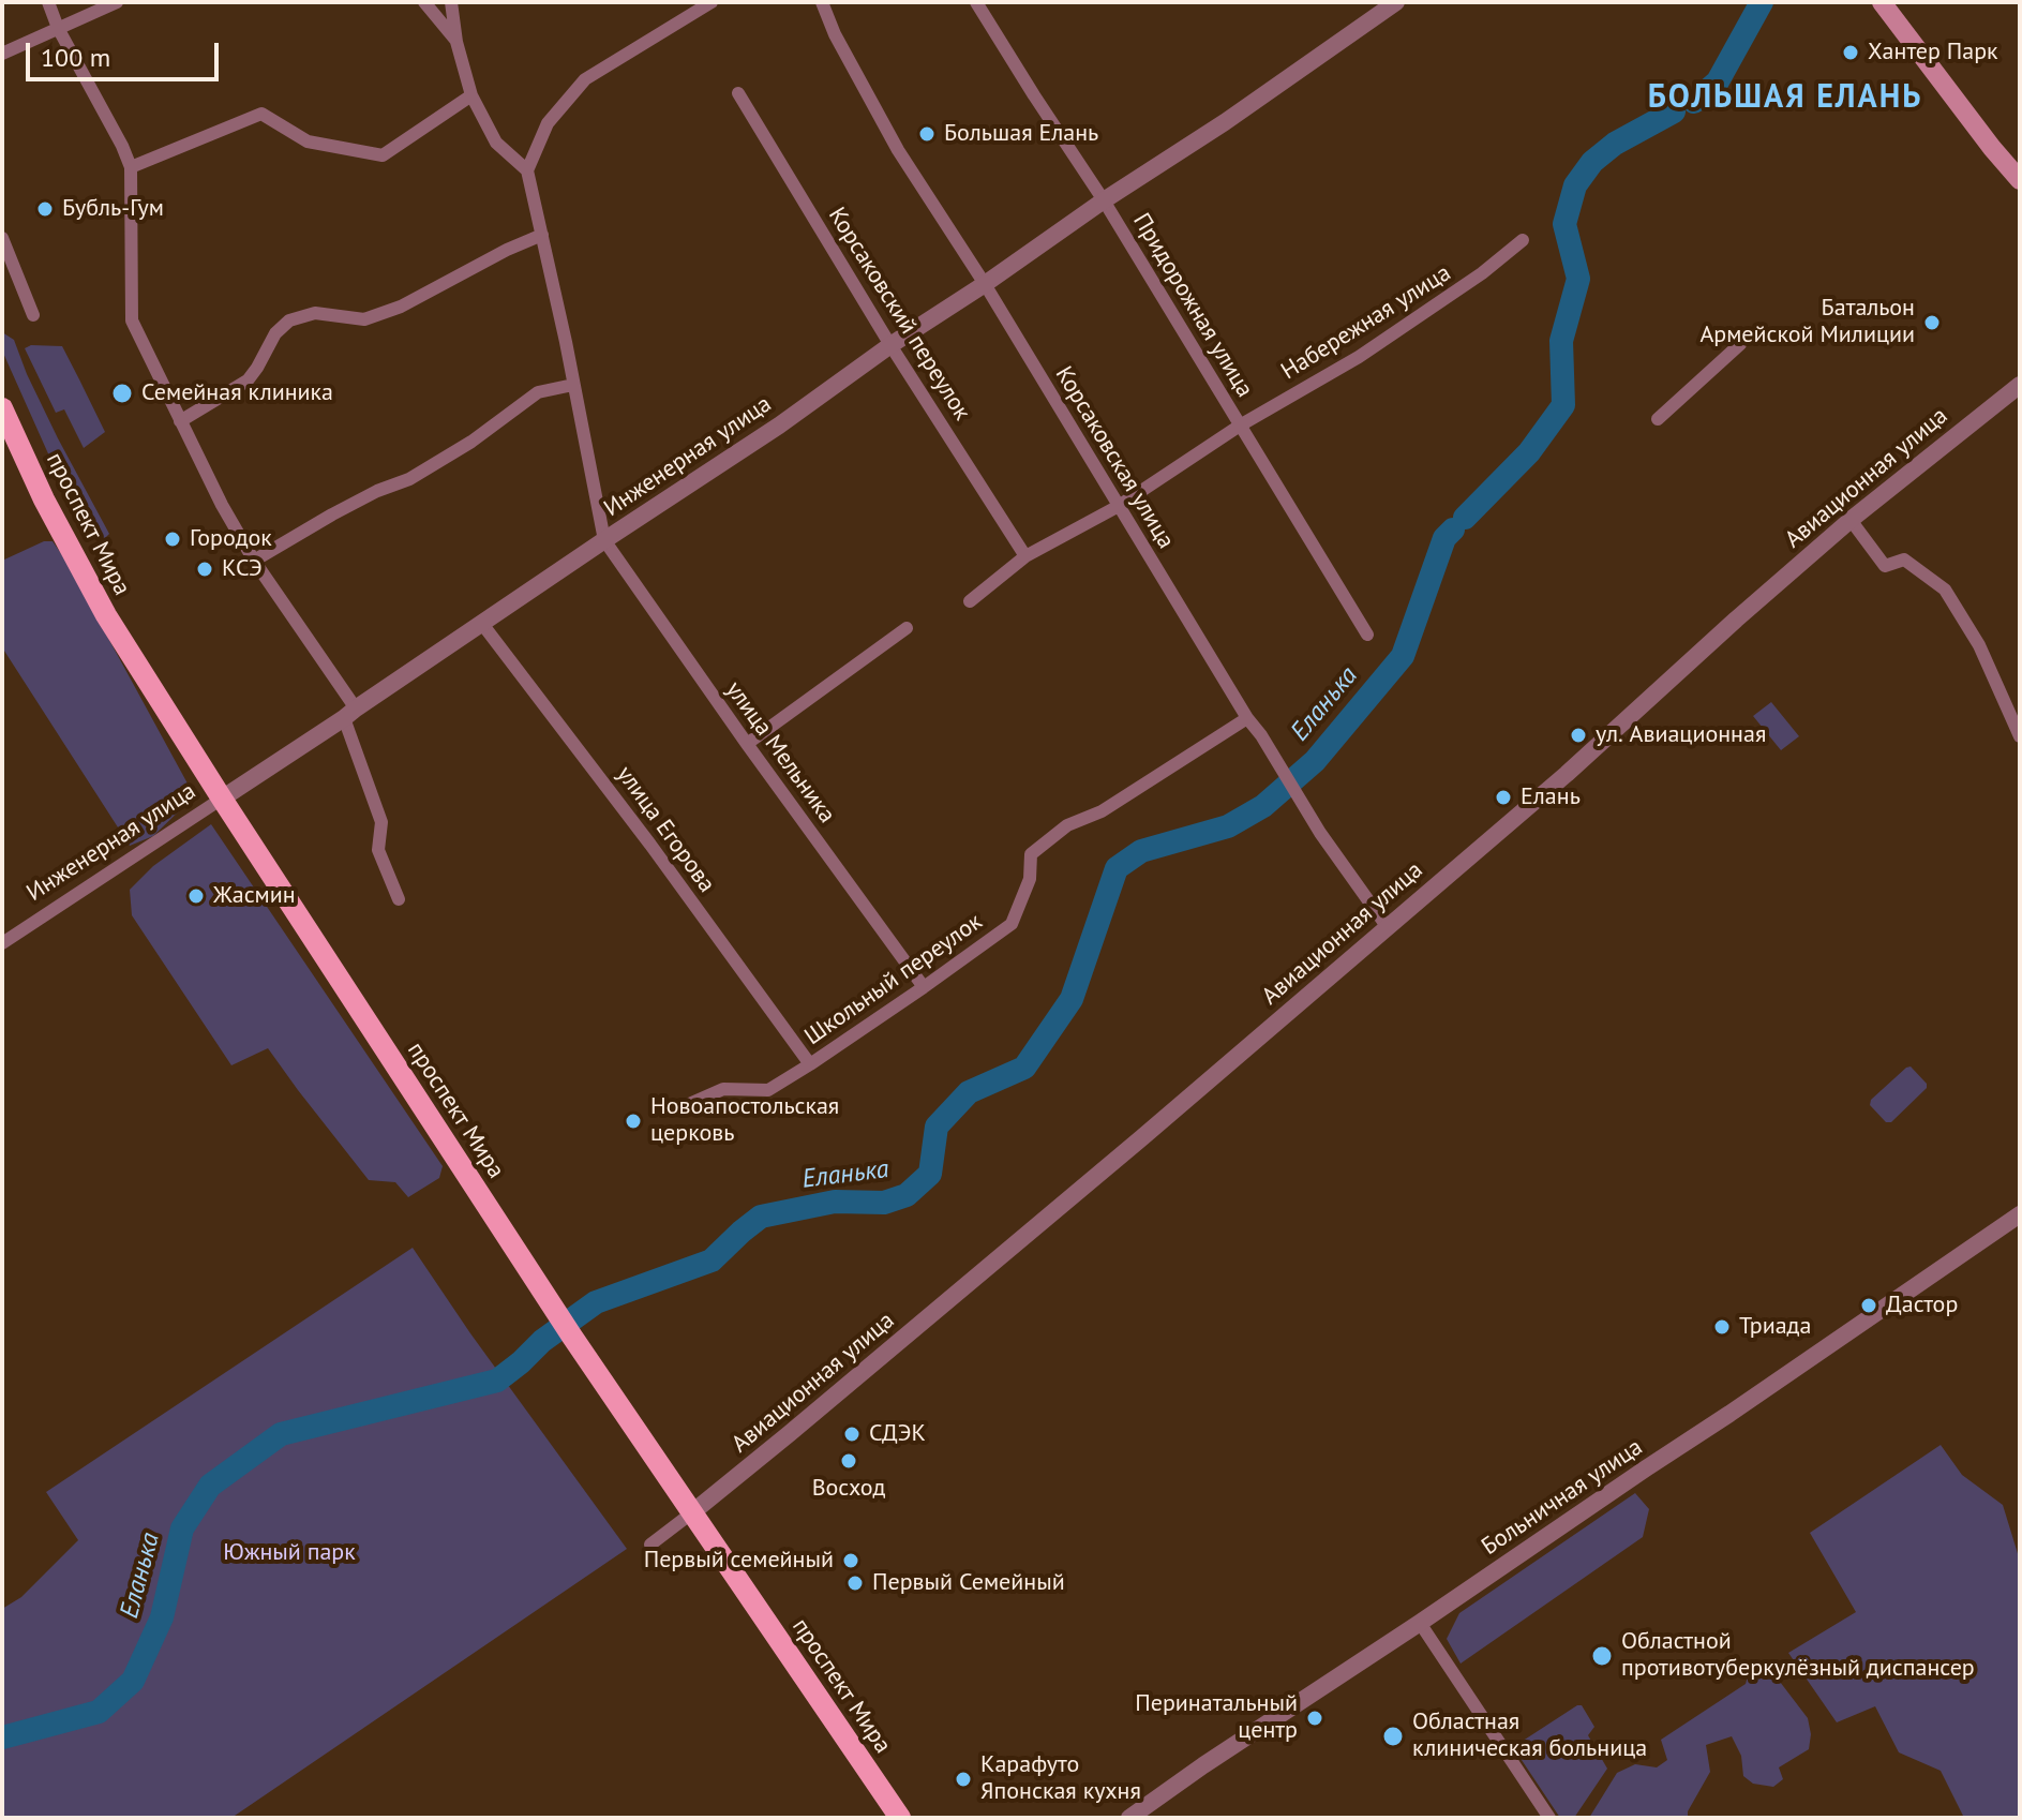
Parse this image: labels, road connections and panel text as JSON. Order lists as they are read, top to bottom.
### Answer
{
  "streets": {
    "main road": ["проспект Мира"],
    "street": [
      "Придорожная улица",
      "Корсаковский переулок",
      "Набережная улица",
      "Инженерная улица",
      "Корсаковская улица",
      "Авиационная улица",
      "улица Мельника",
      "улица Егорова",
      "Школьный переулок",
      "Больничная улица"
    ]
  },
  "crossings": [
    ["Придорожная улица", "Набережная улица"],
    ["Придорожная улица", "Инженерная улица"],
    ["Корсаковский переулок", "Набережная улица"],
    ["Корсаковский переулок", "Инженерная улица"],
    ["Набережная улица", "Корсаковская улица"],
    ["Инженерная улица", "Корсаковская улица"],
    ["Инженерная улица", "проспект Мира"],
    ["Инженерная улица", "улица Мельника"],
    ["Инженерная улица", "улица Егорова"],
    ["Корсаковская улица", "Авиационная улица"],
    ["Корсаковская улица", "Школьный переулок"],
    ["Авиационная улица", "проспект Мира"],
    ["улица Мельника", "Школьный переулок"],
    ["улица Егорова", "Школьный переулок"]
  ],
  "districts": ["БОЛЬШАЯ ЕЛАНЬ"],
  "water": ["Еланька"],
  "parks": ["Южный парк"],
  "places": [
    "Хантер Парк",
    "Большая Елань",
    "Бубль-Гум",
    "Батальон Армейской Милиции",
    "Семейная клиника",
    "Городок",
    "КСЭ",
    "ул. Авиационная",
    "Елань",
    "Жасмин",
    "Новоапостольская церковь",
    "Дастор",
    "Триада",
    "СДЭК",
    "Восход",
    "Первый семейный",
    "Первый Семейный",
    "Областной противотуберкулёзный диспансер",
    "Перинатальный центр",
    "Областная клиническая больница",
    "Карафуто Японская кухня"
  ],
  "scale_bar": "100 m"
}
